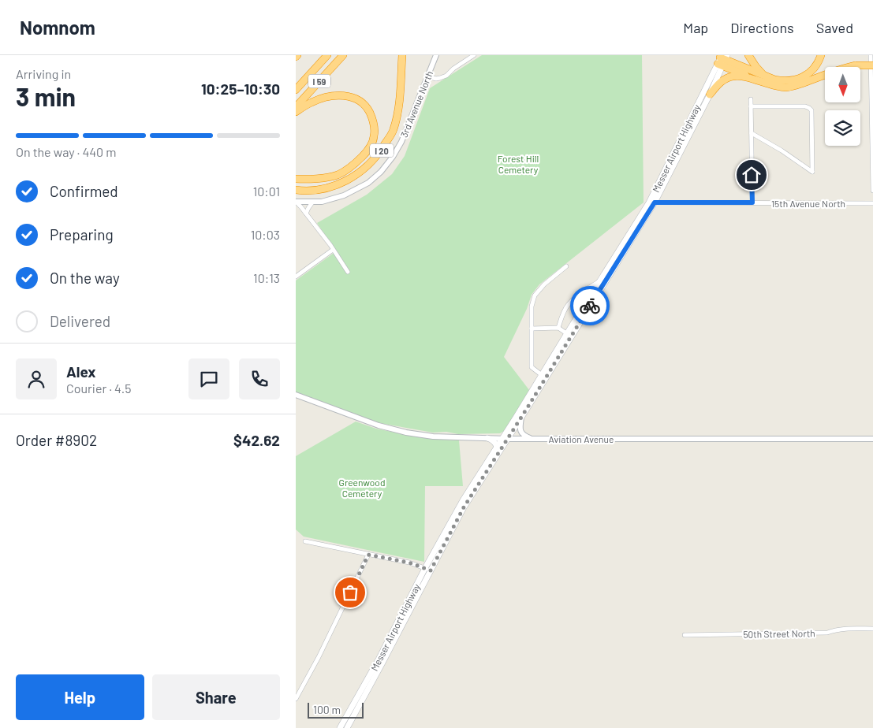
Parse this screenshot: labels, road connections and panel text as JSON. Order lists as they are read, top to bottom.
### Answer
{
  "streets": {
    "highway": ["I 59", "I 20"],
    "main road": ["Messer Airport Highway"],
    "street": [
      "3rd Avenue North",
      "15th Avenue North",
      "Aviation Avenue",
      "50th Street North"
    ]
  },
  "crossings": [
    ["Messer Airport Highway", "15th Avenue North"],
    ["Messer Airport Highway", "Aviation Avenue"]
  ],
  "parks": ["Forest Hill Cemetery", "Greenwood Cemetery"],
  "scale_bar": "100 m",
  "north": "bottom",
  "page": {
    "header": "Nomnom",
    "nav": ["Map", "Directions", "Saved"],
    "heading": ["3 min", "Arriving in", "10:25–10:30"],
    "panel": [
      "Alex",
      "Courier · 4.5",
      "Order #8902",
      "$42.62"
    ],
    "bar": "On the way · 440 m",
    "list": [
      ["Confirmed", "10:01"],
      ["Preparing", "10:03"],
      ["On the way", "10:13"],
      "Delivered"
    ],
    "buttons": ["Help", "Share"],
    "scale": "100 m"
  }
}
